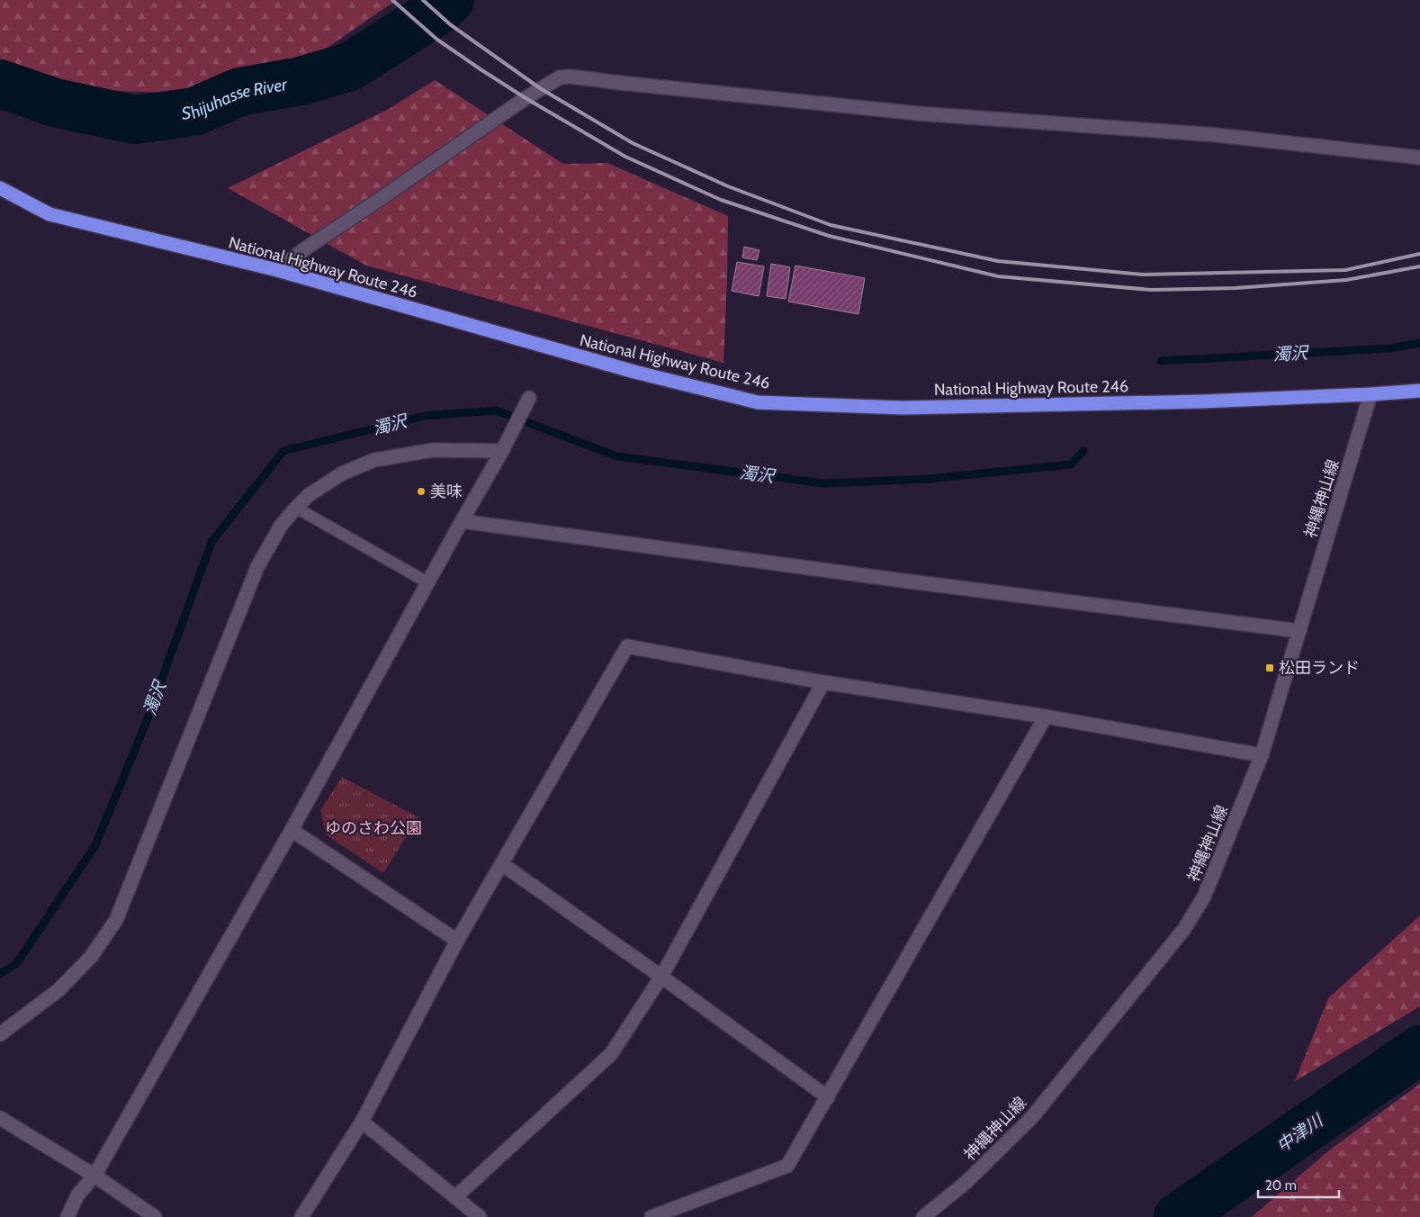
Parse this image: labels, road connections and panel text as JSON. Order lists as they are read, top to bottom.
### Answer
{
  "streets": {
    "highway": ["National Highway Route 246"],
    "street": ["神縄神山線"]
  },
  "crossings": [
    ["National Highway Route 246", "神縄神山線"]
  ],
  "water": ["Shijuhasse River", "濁沢", "中津川"],
  "parks": ["ゆのさわ公園"],
  "places": {
    "other": ["美味"],
    "transit": ["松田ランド"]
  },
  "scale_bar": "20 m"
}
